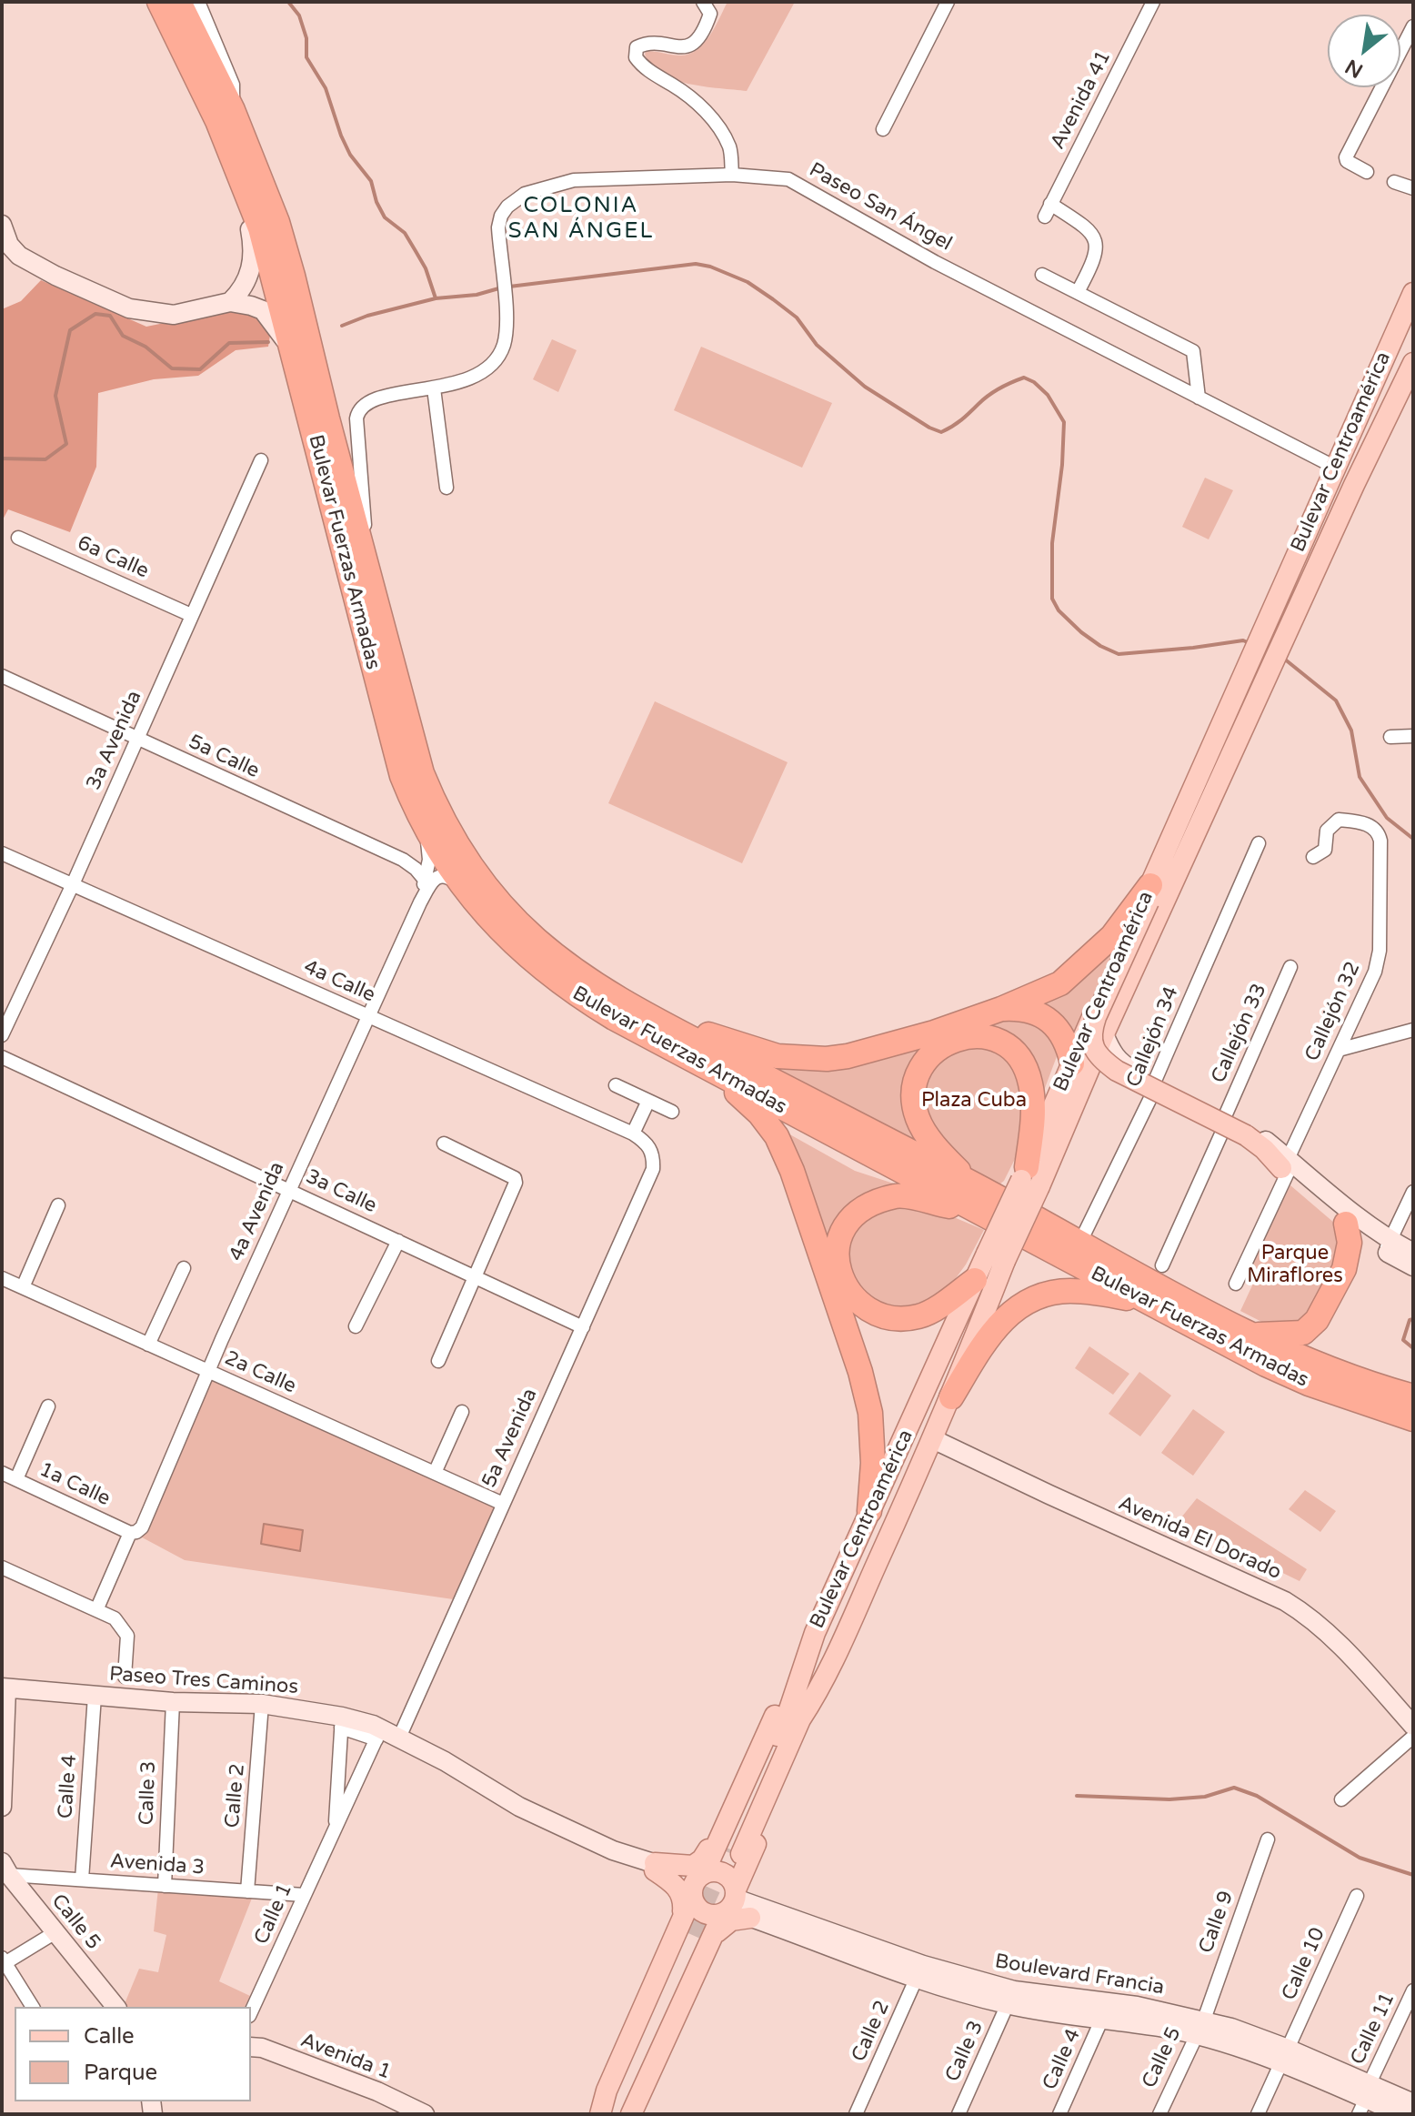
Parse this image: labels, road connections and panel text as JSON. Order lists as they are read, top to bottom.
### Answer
{
  "streets": {
    "highway": ["Bulevar Fuerzas Armadas"],
    "main road": ["Bulevar Centroamérica"],
    "street": [
      "Avenida 41",
      "Paseo San Ángel",
      "6a Calle",
      "3a Avenida",
      "5a Calle",
      "4a Calle",
      "Callejón 32",
      "Callejón 33",
      "Callejón 34",
      "3a Calle",
      "4a Avenida",
      "2a Calle",
      "5a Avenida",
      "1a Calle",
      "Avenida El Dorado",
      "Paseo Tres Caminos",
      "Calle 4",
      "Calle 3",
      "Calle 2",
      "Avenida 3",
      "Calle 1",
      "Calle 5",
      "Calle 9",
      "Calle 10",
      "Boulevard Francia",
      "Calle 11",
      "Avenida 1"
    ]
  },
  "crossings": [
    ["Paseo San Ángel", "Bulevar Centroamérica"],
    ["Bulevar Centroamérica", "Avenida El Dorado"],
    ["Bulevar Centroamérica", "Paseo Tres Caminos"],
    ["Bulevar Centroamérica", "Boulevard Francia"],
    ["Bulevar Fuerzas Armadas", "Callejón 34"],
    ["Bulevar Fuerzas Armadas", "4a Avenida"],
    ["6a Calle", "3a Avenida"],
    ["3a Avenida", "5a Calle"],
    ["3a Avenida", "4a Calle"],
    ["5a Calle", "4a Avenida"],
    ["4a Calle", "4a Avenida"],
    ["4a Calle", "5a Avenida"],
    ["3a Calle", "4a Avenida"],
    ["3a Calle", "5a Avenida"],
    ["4a Avenida", "2a Calle"],
    ["4a Avenida", "1a Calle"],
    ["2a Calle", "5a Avenida"],
    ["5a Avenida", "Paseo Tres Caminos"],
    ["Paseo Tres Caminos", "Calle 4"],
    ["Paseo Tres Caminos", "Calle 3"],
    ["Paseo Tres Caminos", "Calle 2"],
    ["Paseo Tres Caminos", "Calle 1"],
    ["Calle 4", "Avenida 3"],
    ["Calle 4", "Boulevard Francia"],
    ["Calle 3", "Avenida 3"],
    ["Calle 3", "Boulevard Francia"],
    ["Calle 2", "Avenida 3"],
    ["Calle 2", "Boulevard Francia"],
    ["Avenida 3", "Calle 1"],
    ["Avenida 3", "Calle 5"],
    ["Calle 5", "Calle 9"],
    ["Calle 5", "Boulevard Francia"],
    ["Calle 9", "Boulevard Francia"],
    ["Calle 10", "Boulevard Francia"],
    ["Boulevard Francia", "Calle 11"]
  ],
  "districts": ["COLONIA SAN ÁNGEL"],
  "parks": ["Plaza Cuba", "Parque Miraflores"],
  "legend": ["Calle", "Parque"],
  "north": "bottom left"
}
